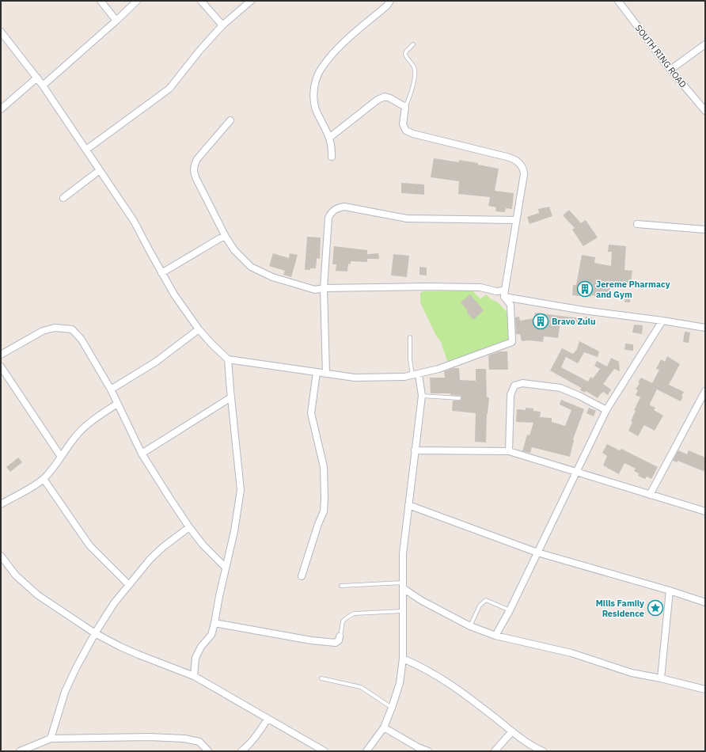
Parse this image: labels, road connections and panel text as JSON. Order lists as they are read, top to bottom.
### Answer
{
  "streets": {
    "street": ["SOUTH RING ROAD"]
  },
  "places": {
    "building": ["Jereme Pharmacy and Gym", "Bravo Zulu"],
    "place": ["Mills Family Residence"]
  }
}
